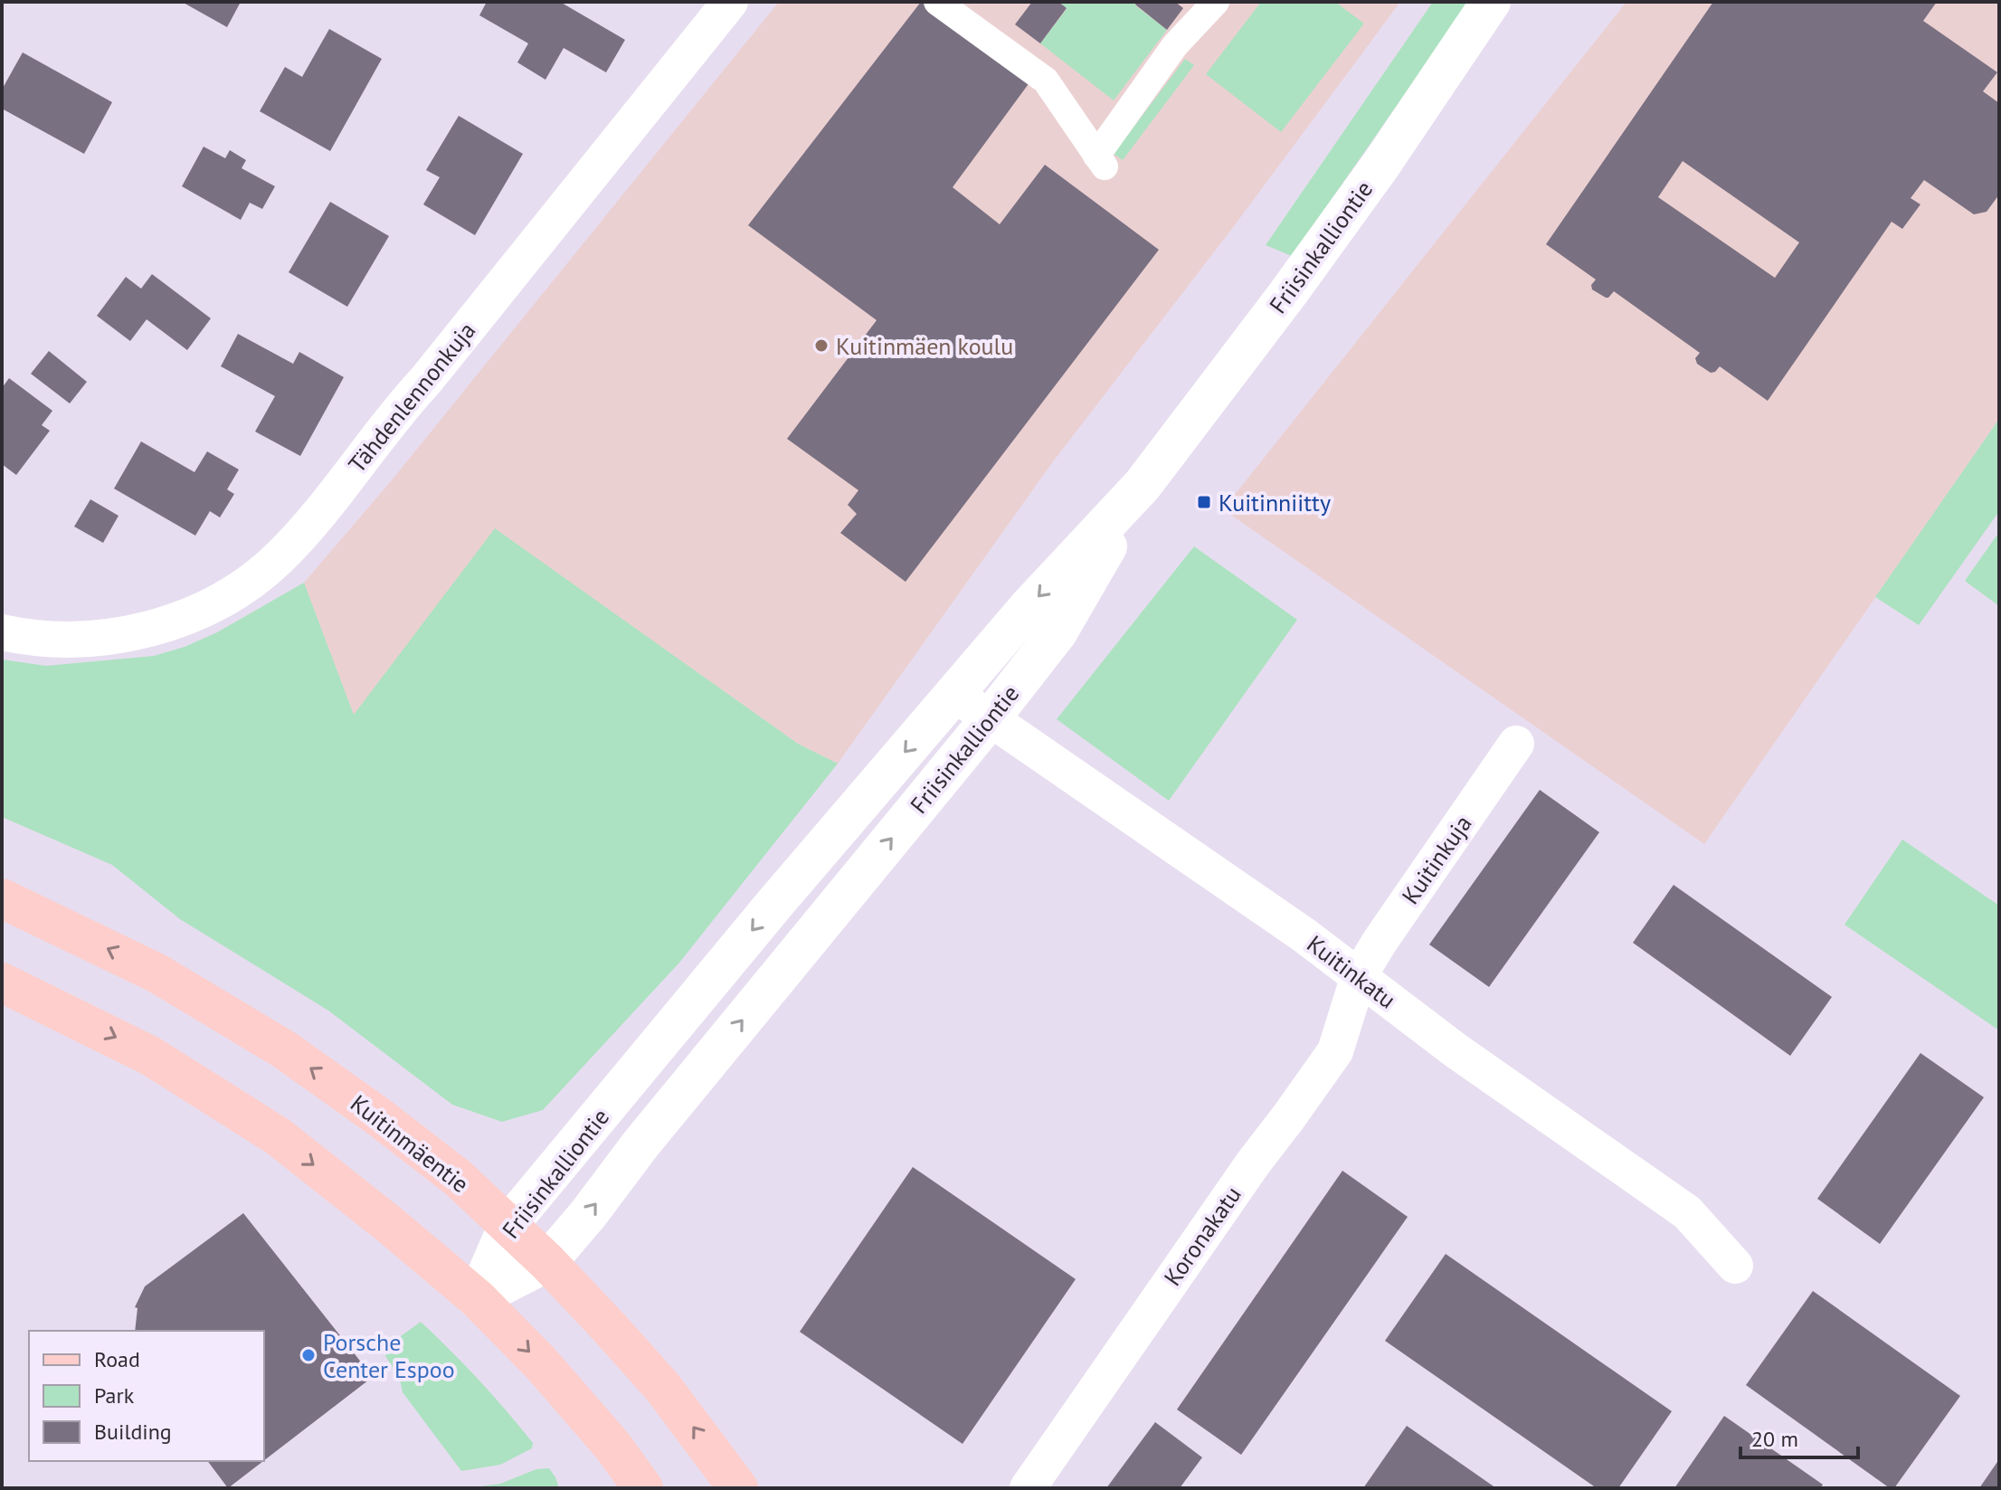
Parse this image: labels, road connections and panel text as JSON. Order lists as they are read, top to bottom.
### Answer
{
  "streets": {
    "main road": ["Friisinkalliontie", "Kuitinmäentie"],
    "street": [
      "Tähdenlennonkuja",
      "Kuitinkuja",
      "Kuitinkatu",
      "Koronakatu"
    ]
  },
  "crossings": [
    ["Friisinkalliontie", "Kuitinkatu"],
    ["Friisinkalliontie", "Kuitinmäentie"],
    ["Kuitinkuja", "Kuitinkatu"],
    ["Kuitinkuja", "Koronakatu"],
    ["Kuitinkatu", "Koronakatu"]
  ],
  "places": {
    "other": ["Kuitinmäen koulu", "Porsche Center Espoo"],
    "transit": ["Kuitinniitty"]
  },
  "legend": ["Road", "Park", "Building"],
  "scale_bar": "20 m"
}
